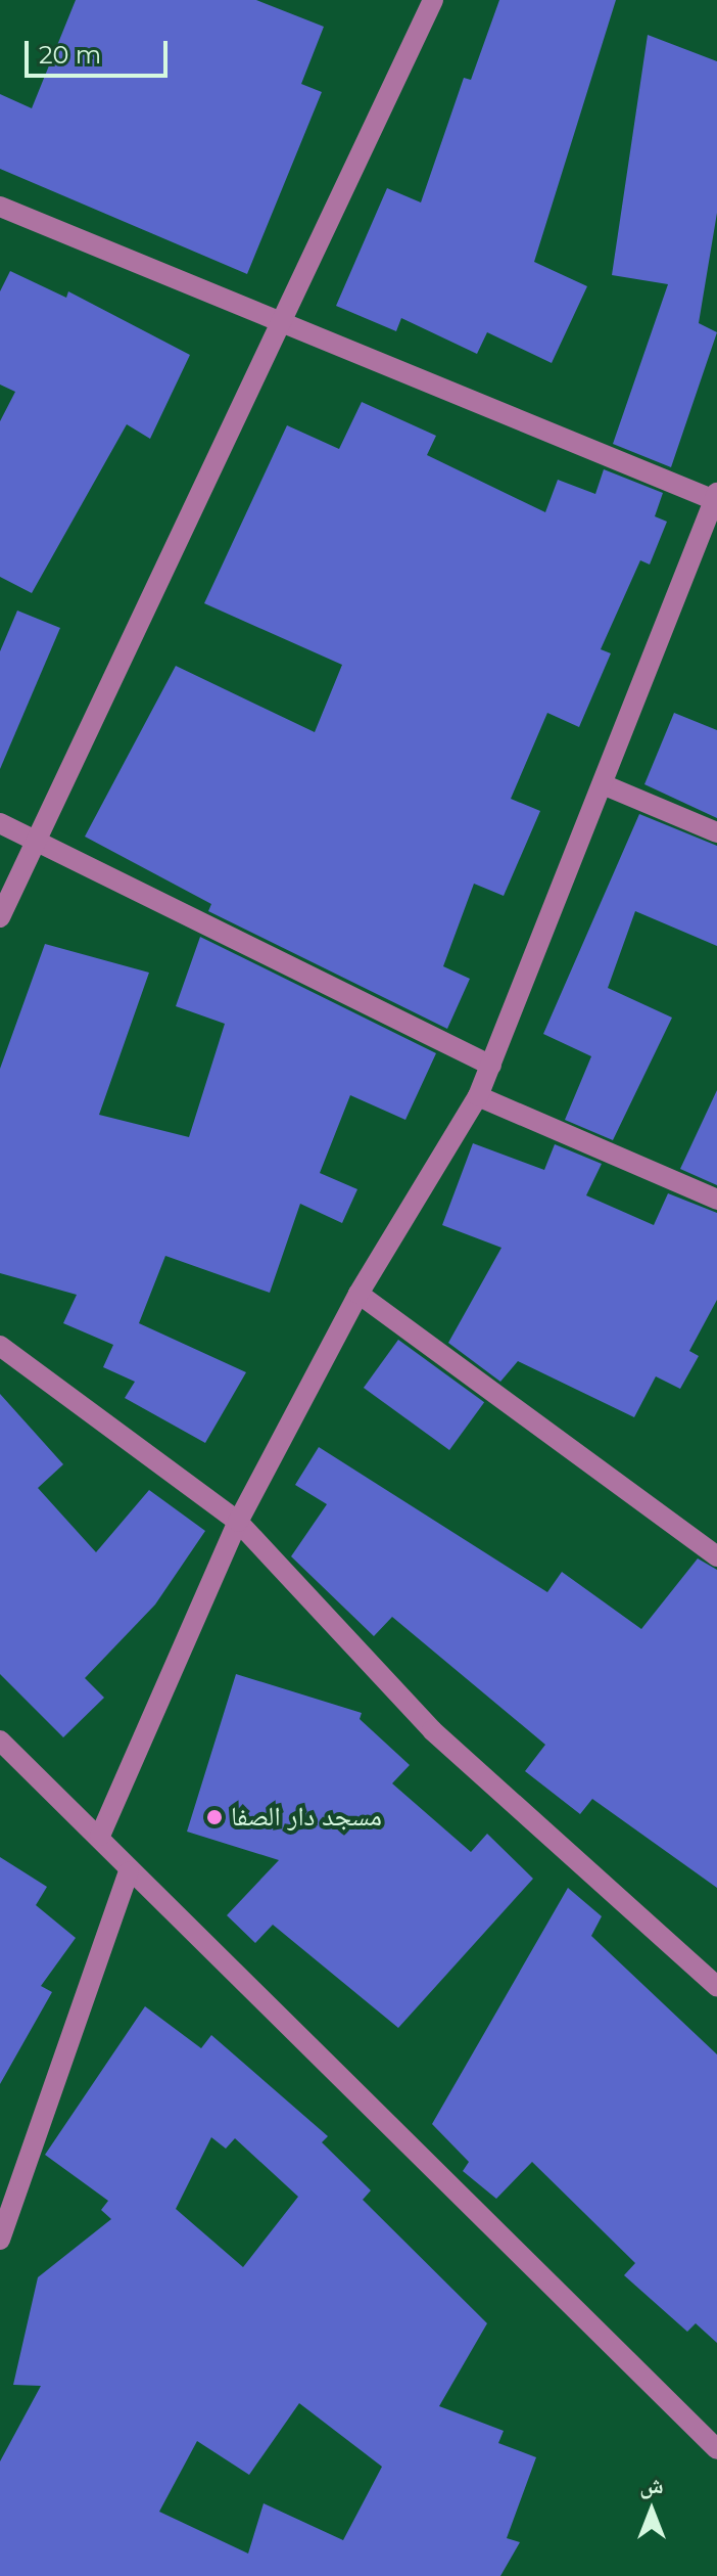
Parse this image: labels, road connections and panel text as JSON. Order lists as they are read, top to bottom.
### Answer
{
  "places": ["مسجد دار الصفا"],
  "scale_bar": "20 m",
  "north": "top"
}
